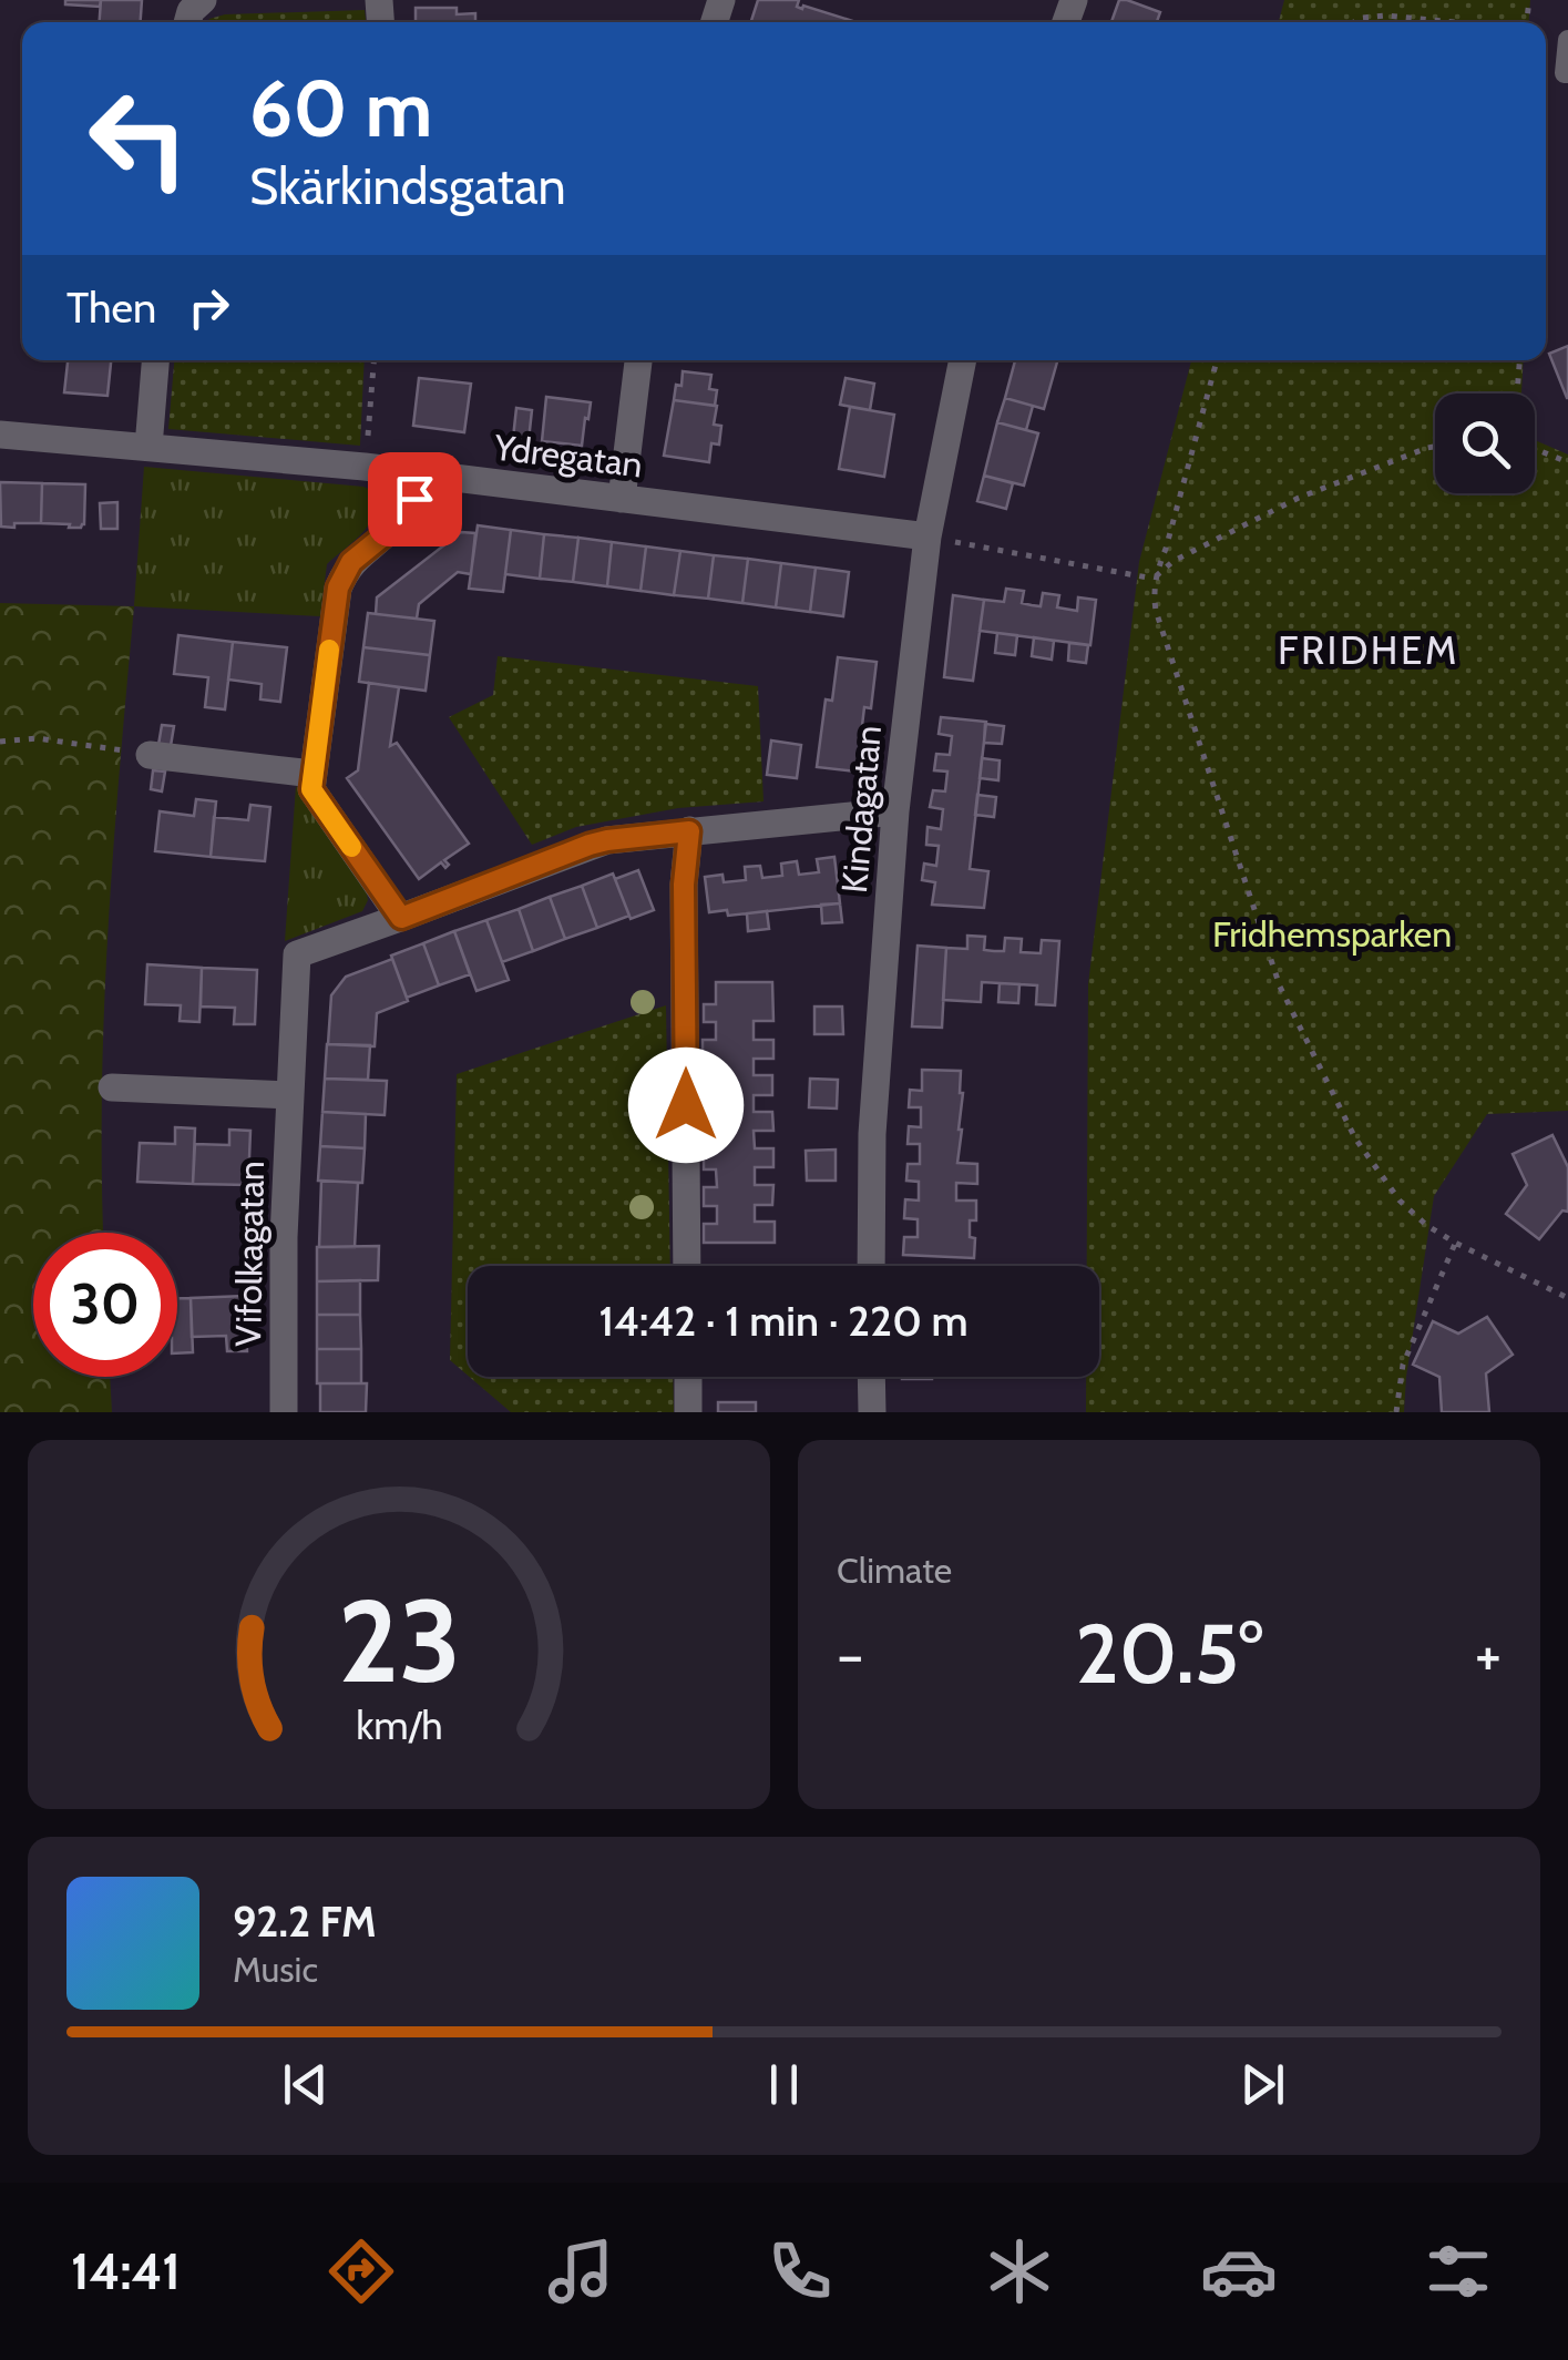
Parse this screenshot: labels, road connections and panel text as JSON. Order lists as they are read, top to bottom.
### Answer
{
  "streets": {
    "street": ["Ydregatan", "Kindagatan", "Vifolkagatan"]
  },
  "crossings": [
    ["Ydregatan", "Kindagatan"]
  ],
  "districts": ["FRIDHEM"],
  "parks": ["Fridhemsparken"],
  "page": {
    "turn": ["60 m", "Skärkindsgatan"],
    "then": "Then",
    "limit": "30",
    "trip": "14:42 · 1 min · 220 m",
    "tile": "Climate",
    "heat": ["−", "20.5°", "+"],
    "song": ["92.2 FM", "Music"],
    "tabs": "14:41",
    "gauge": ["23", "km/h"]
  }
}
